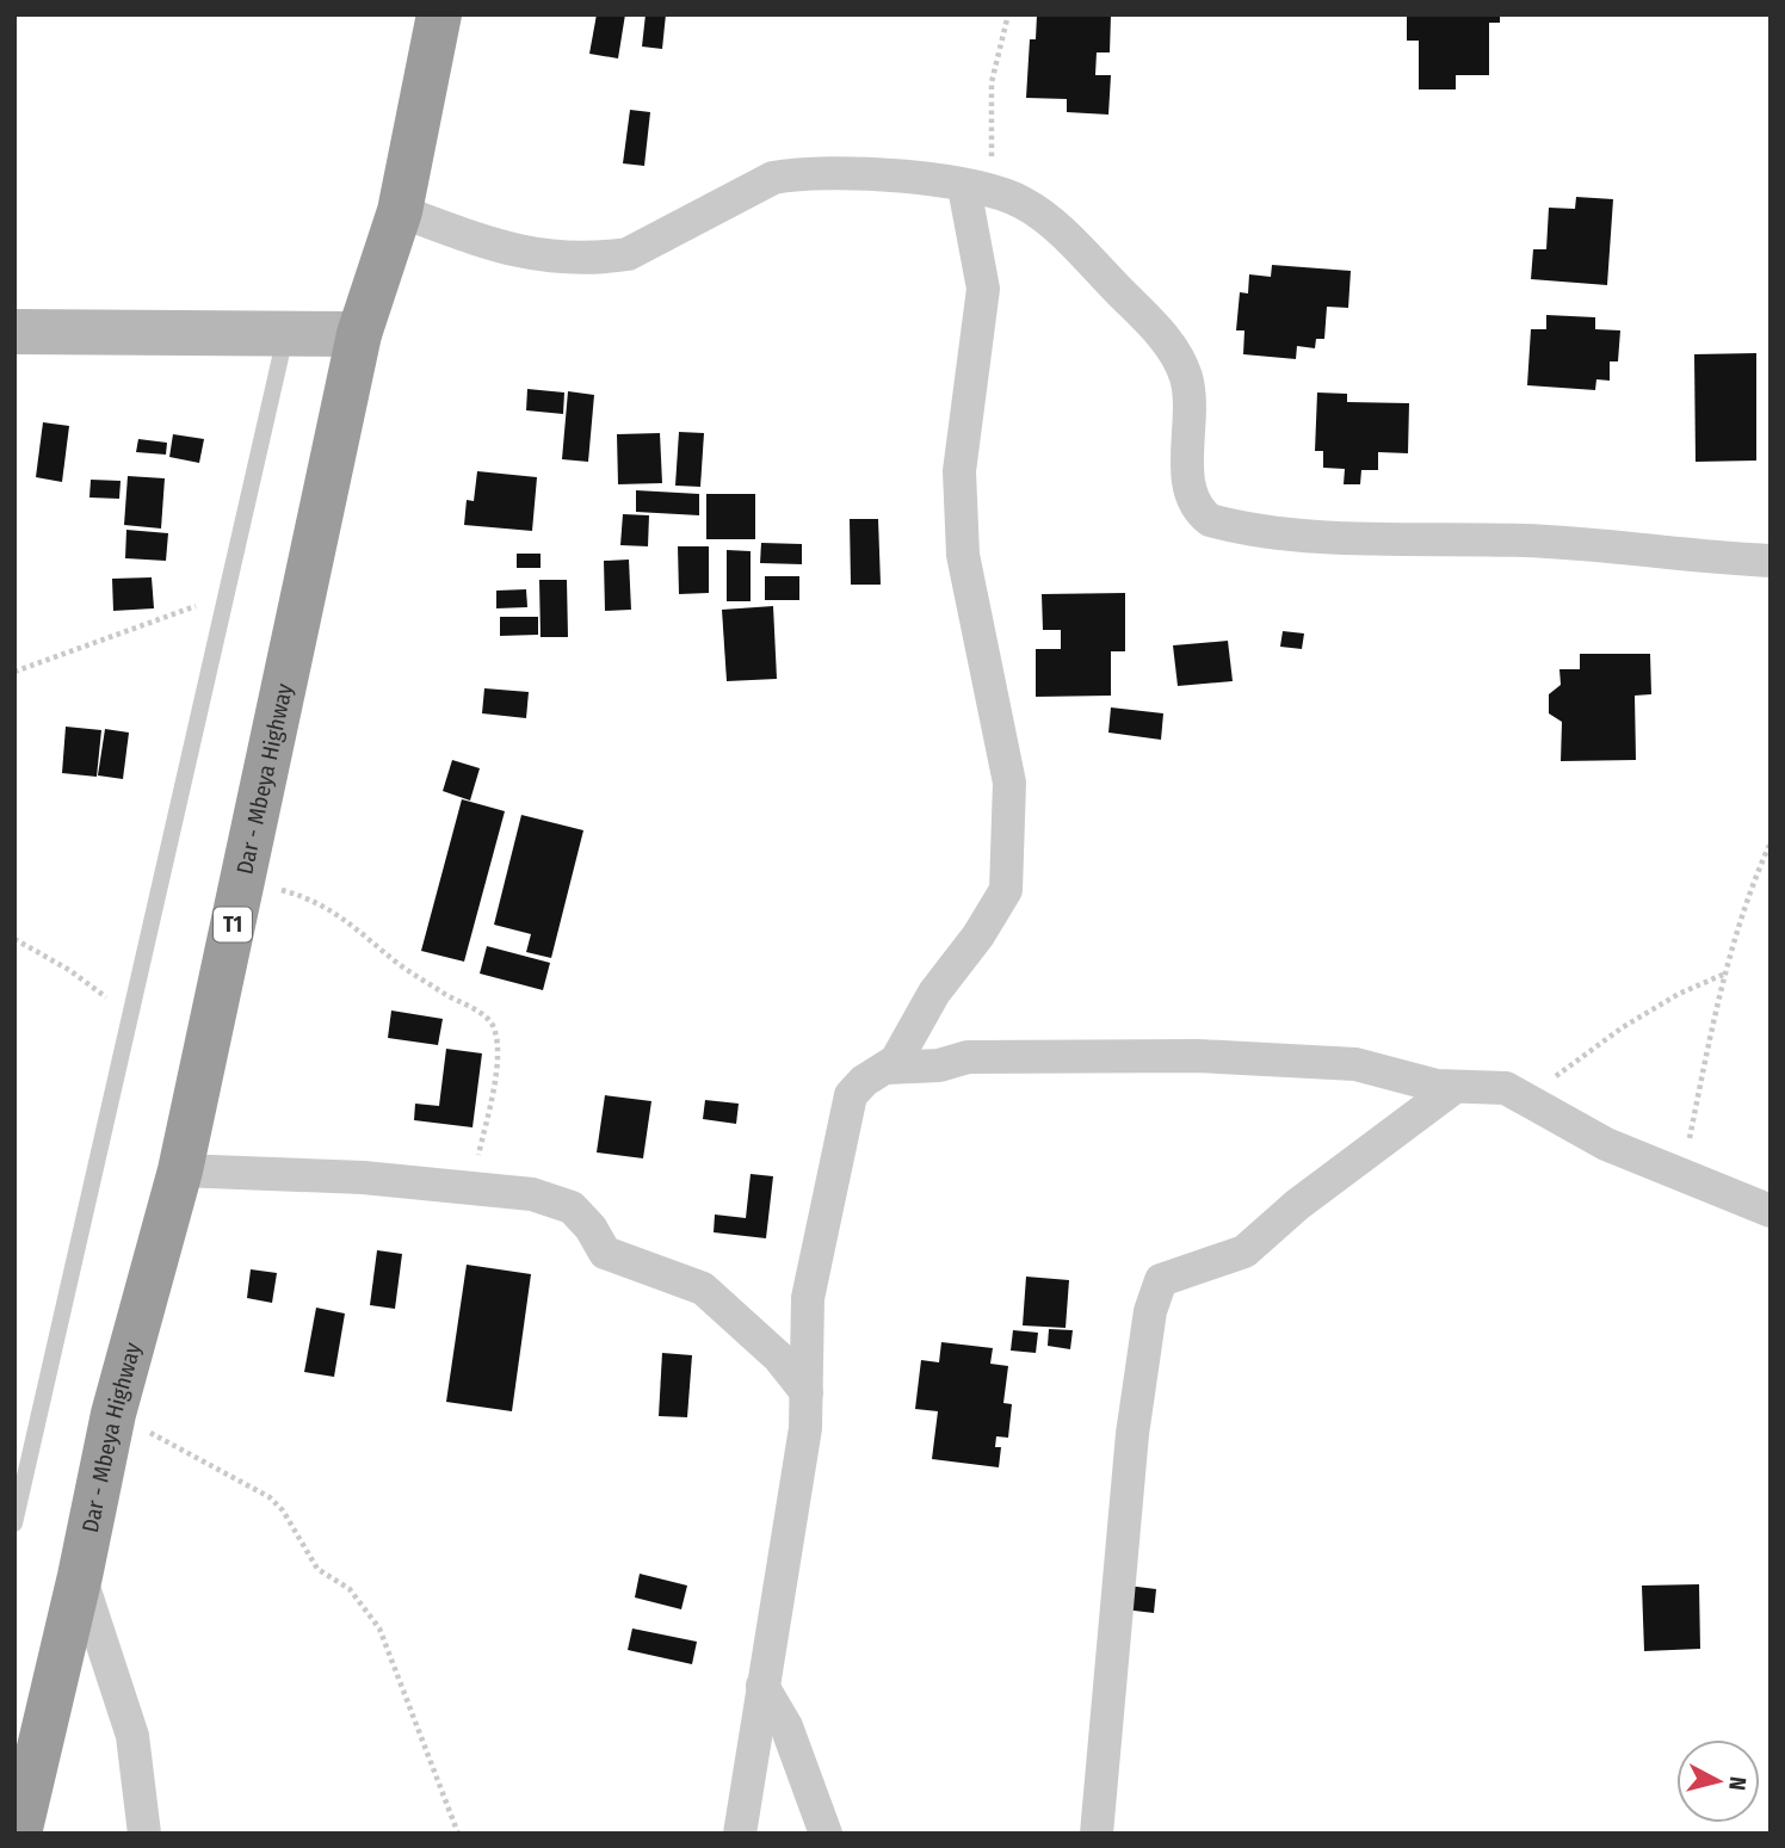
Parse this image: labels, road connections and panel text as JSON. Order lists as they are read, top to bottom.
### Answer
{
  "streets": {
    "highway": ["Dar - Mbeya Highway", "T1"]
  },
  "north": "right"
}
